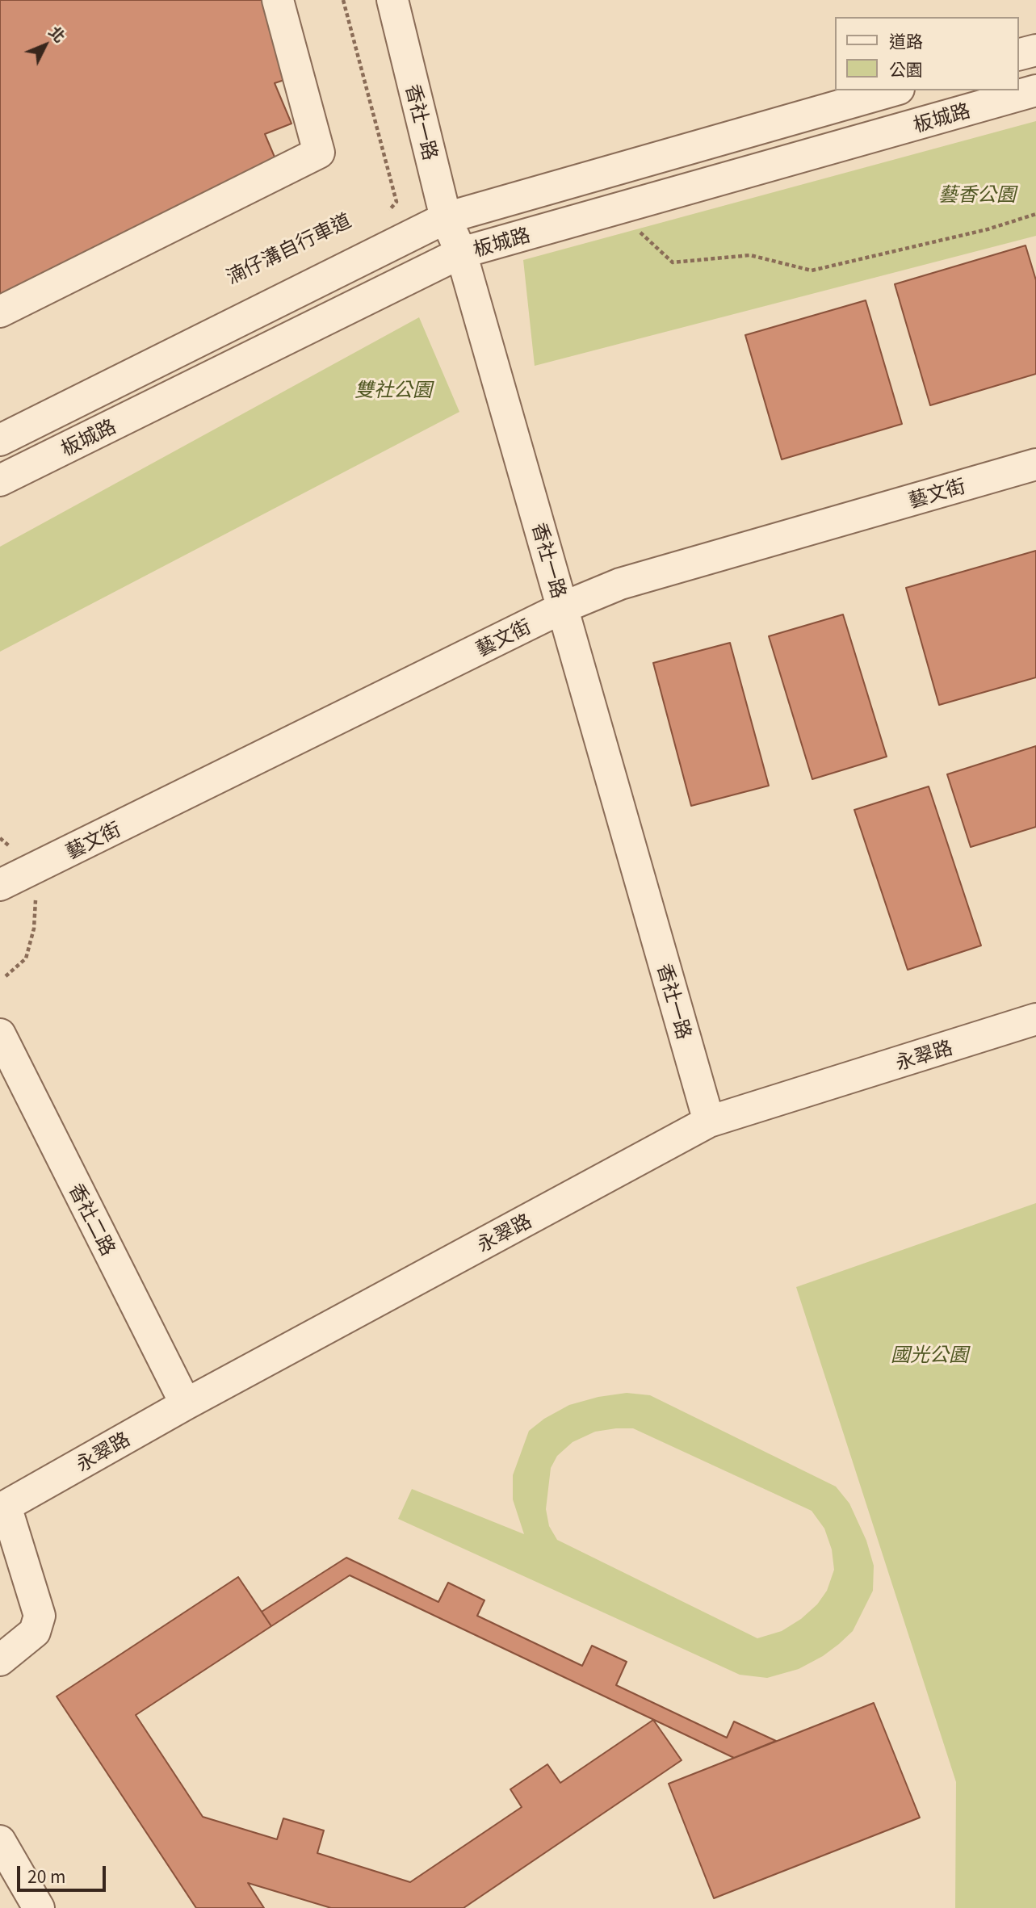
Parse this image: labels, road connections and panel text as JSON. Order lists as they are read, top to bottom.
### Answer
{
  "streets": {
    "street": [
      "板城路",
      "香社一路",
      "藝文街",
      "永翠路",
      "香社二路"
    ]
  },
  "crossings": [
    ["板城路", "香社一路"],
    ["香社一路", "藝文街"],
    ["香社一路", "永翠路"],
    ["永翠路", "香社二路"]
  ],
  "parks": ["藝香公園", "雙社公園", "國光公園"],
  "legend": ["道路", "公園"],
  "scale_bar": "20 m",
  "north": "top right"
}
